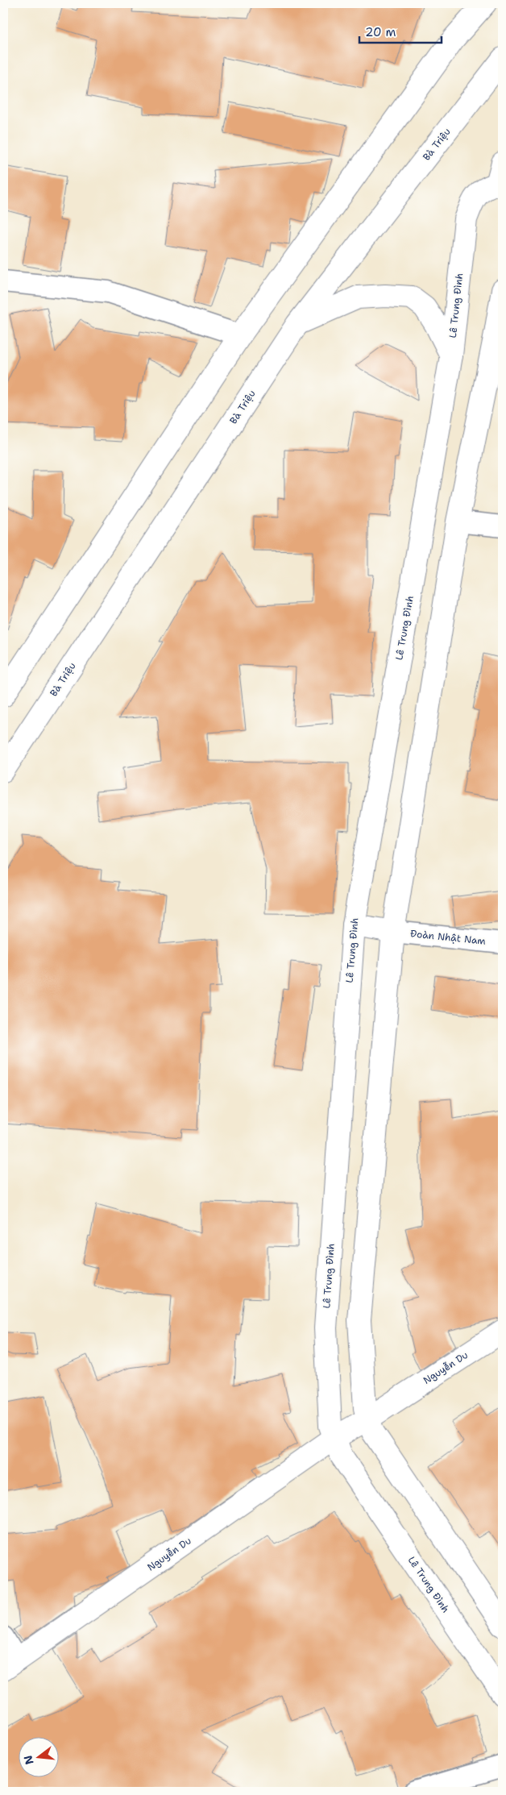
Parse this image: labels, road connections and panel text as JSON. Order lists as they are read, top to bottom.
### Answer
{
  "streets": {
    "main road": ["Bà Triệu", "Lê Trung Đình", "Nguyễn Du"],
    "street": ["Đoàn Nhật Nam"]
  },
  "crossings": [
    ["Lê Trung Đình", "Nguyễn Du"]
  ],
  "scale_bar": "20 m",
  "north": "left"
}
